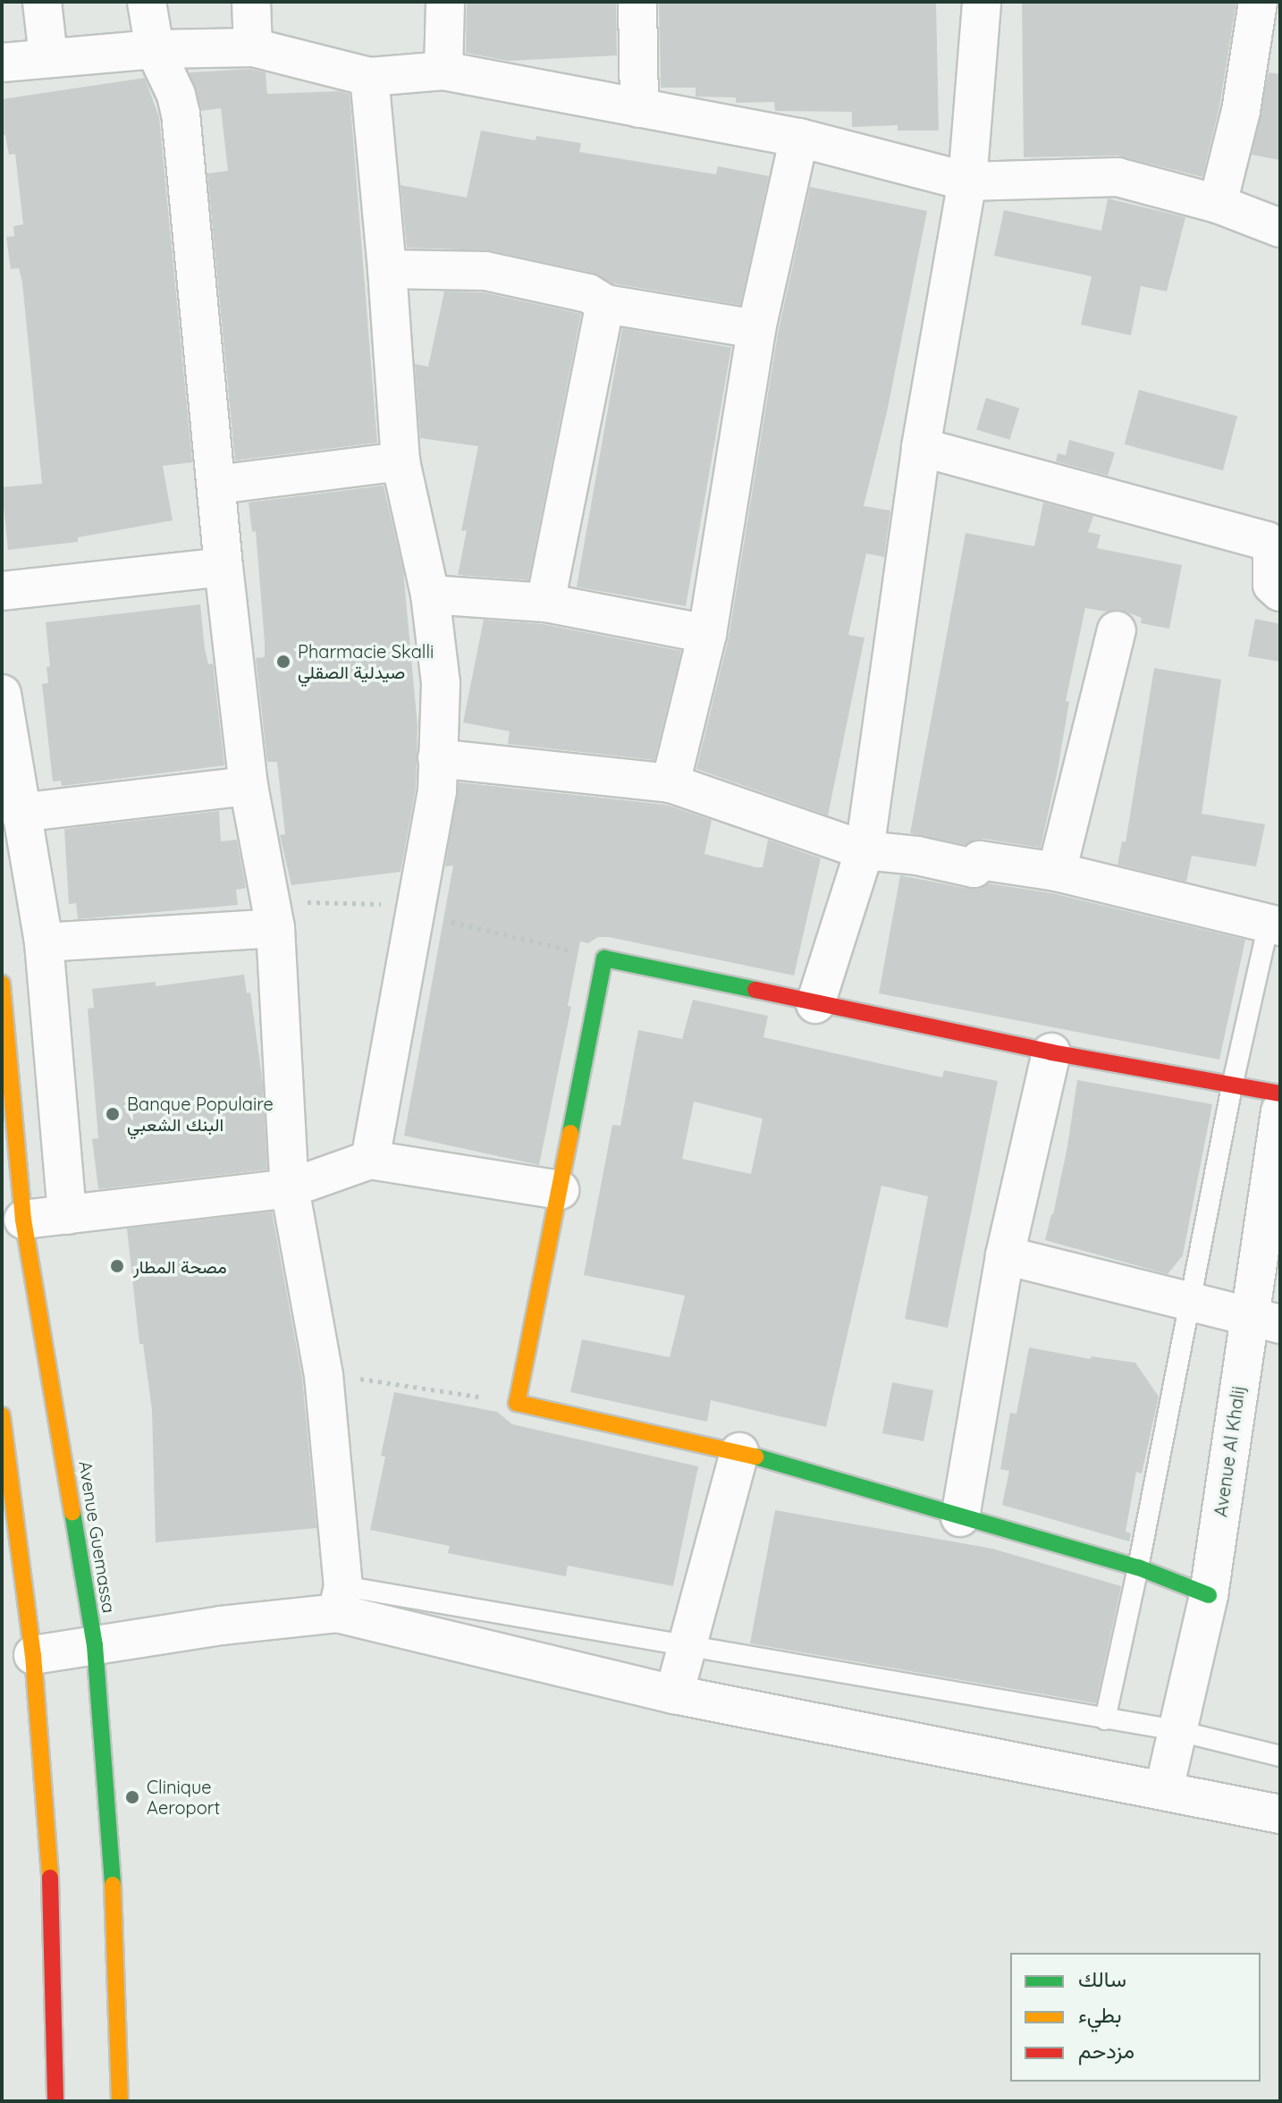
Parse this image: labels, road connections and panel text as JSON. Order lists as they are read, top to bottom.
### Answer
{
  "streets": {
    "street": ["Avenue Al Khalij", "Avenue Guemassa"]
  },
  "places": [
    "Pharmacie Skalli صيدلية الصقلي",
    "Banque Populaire البنك الشعبي",
    "مصحة المطار",
    "Clinique Aeroport"
  ],
  "legend": ["سالك", "بطيء", "مزدحم"]
}
